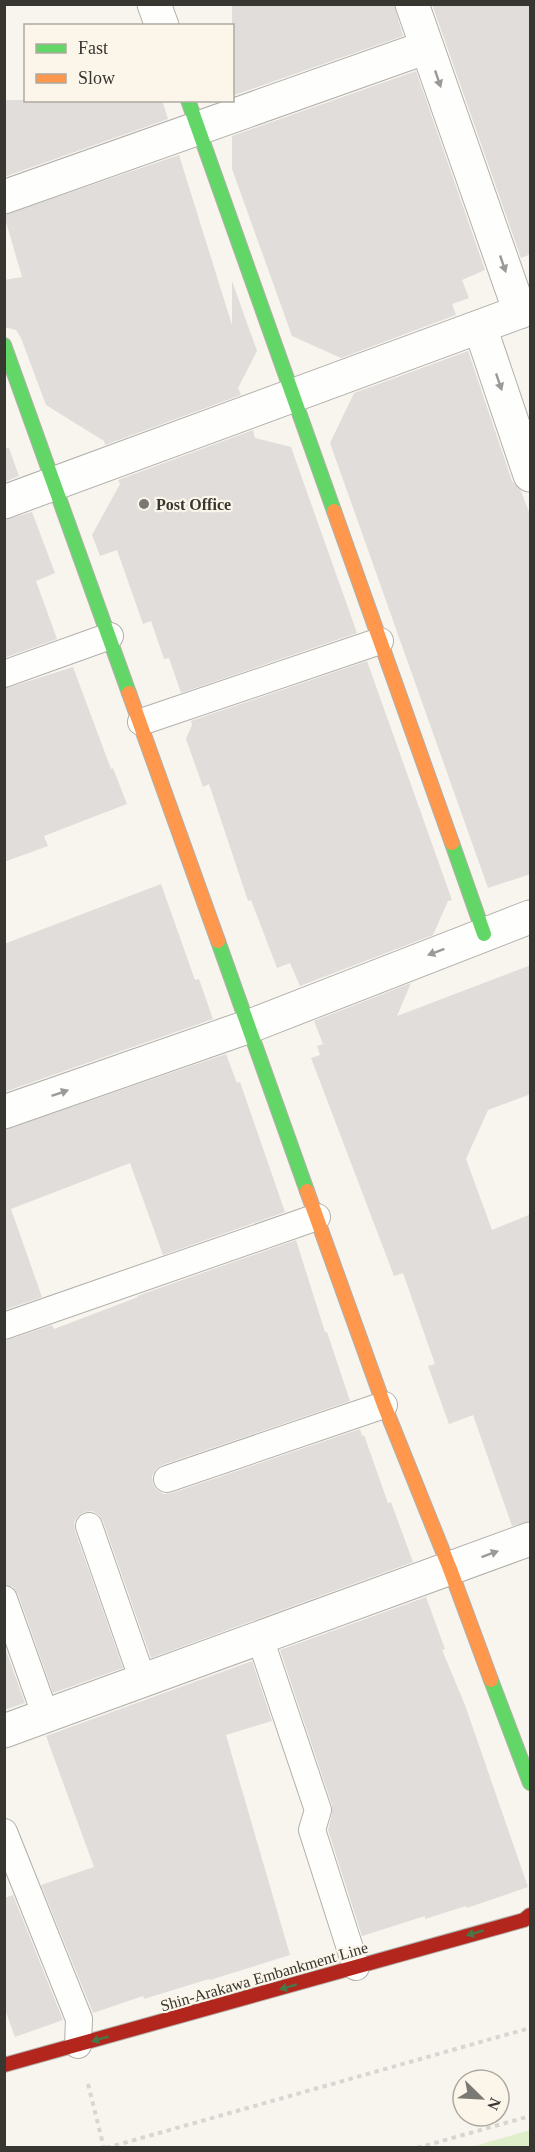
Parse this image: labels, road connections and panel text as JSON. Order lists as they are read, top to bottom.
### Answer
{
  "streets": {
    "street": ["Shin-Arakawa Embankment Line"]
  },
  "one_way": ["Shin-Arakawa Embankment Line"],
  "places": ["Post Office"],
  "legend": ["Fast", "Slow"],
  "north": "bottom right"
}
